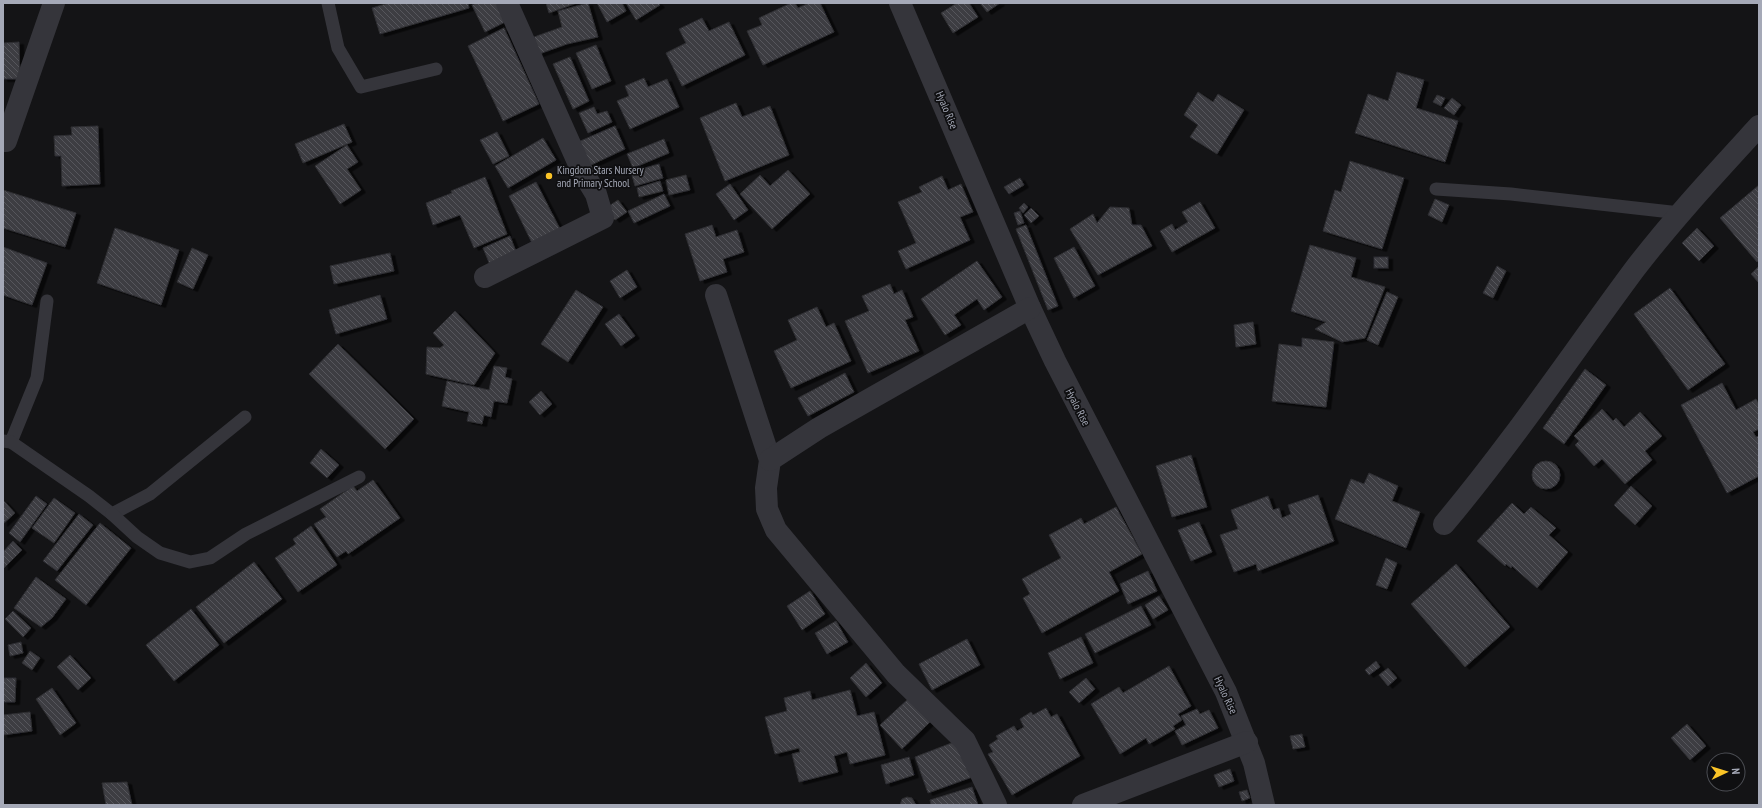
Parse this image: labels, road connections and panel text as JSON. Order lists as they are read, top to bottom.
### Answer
{
  "streets": {
    "street": ["Hyalo Rise"]
  },
  "places": ["Kingdom Stars Nursery and Primary School"],
  "north": "right"
}
